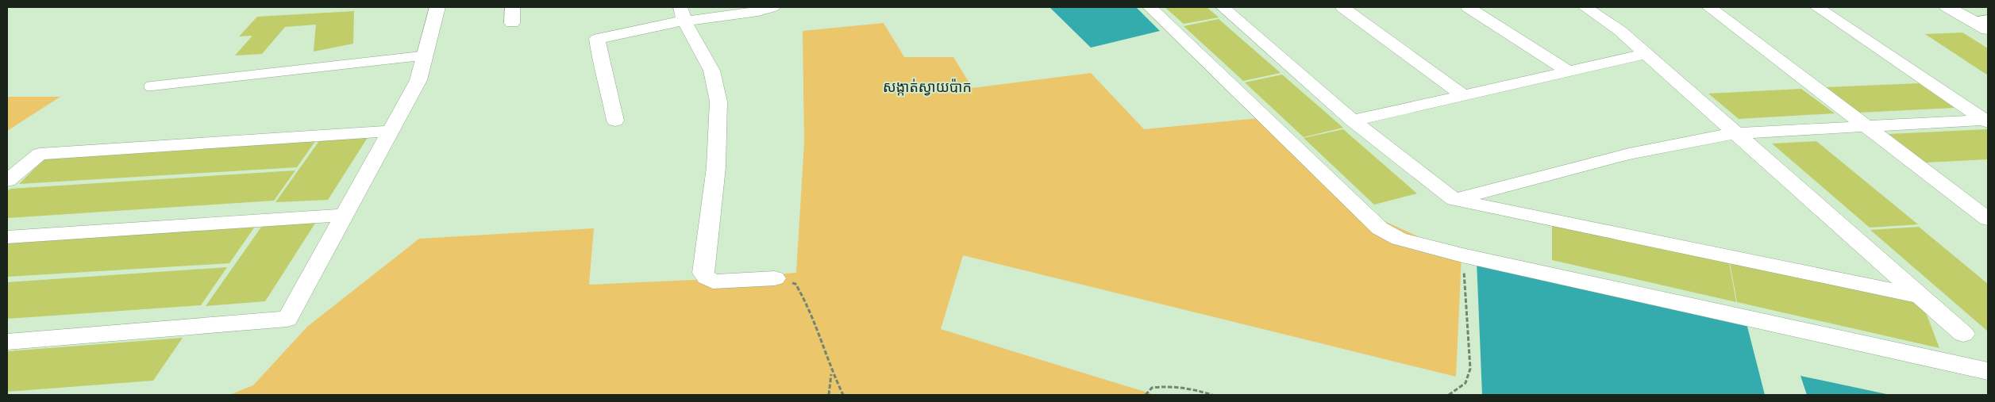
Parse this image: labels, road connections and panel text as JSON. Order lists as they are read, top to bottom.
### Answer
{
  "districts": ["សង្កាត់ស្វាយប៉ាក"]
}
